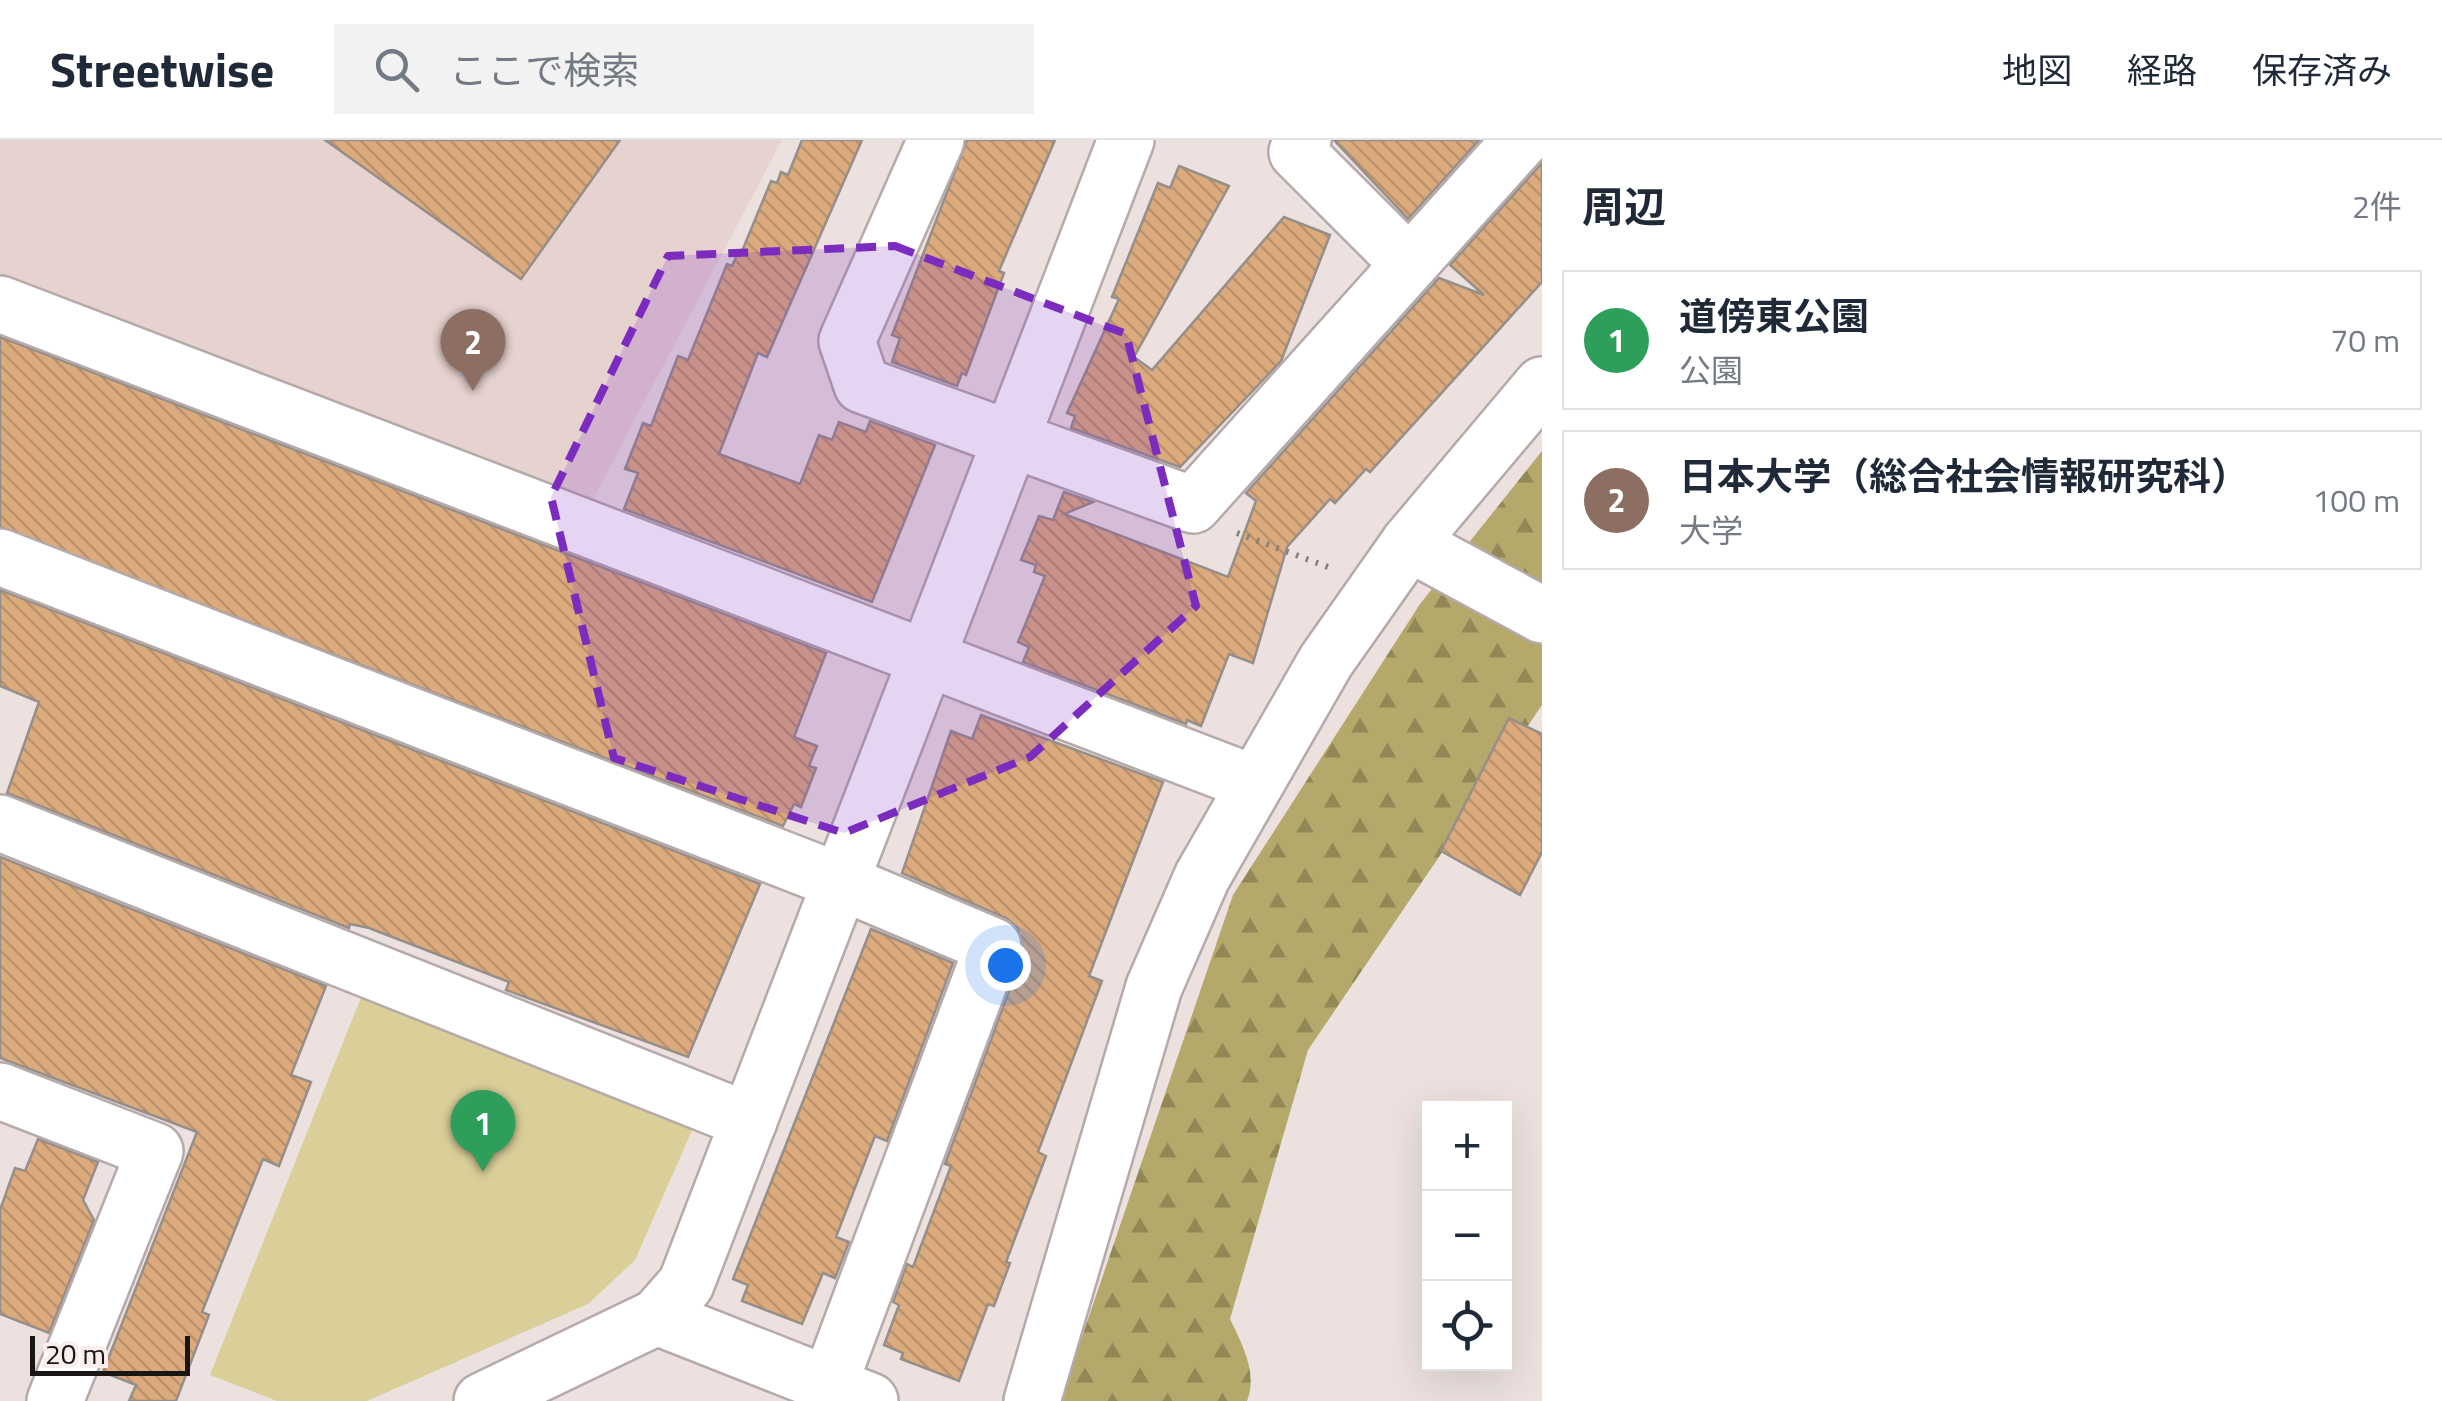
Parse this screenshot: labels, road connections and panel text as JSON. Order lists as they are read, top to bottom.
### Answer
{
  "scale_bar": "20 m",
  "page": {
    "header": "Streetwise",
    "search": "ここで検索",
    "nav": ["地図", "経路", "保存済み"],
    "heading": ["周辺", "2件"],
    "list": [
      {
        "mark": "1",
        "name": "道傍東公園",
        "note": "公園",
        "value": "70 m"
      },
      {
        "mark": "2",
        "name": "日本大学（総合社会情報研究科）",
        "note": "大学",
        "value": "100 m"
      }
    ],
    "pins": ["2", "1"],
    "map_buttons": ["+", "−"],
    "scale": "20 m"
  }
}
